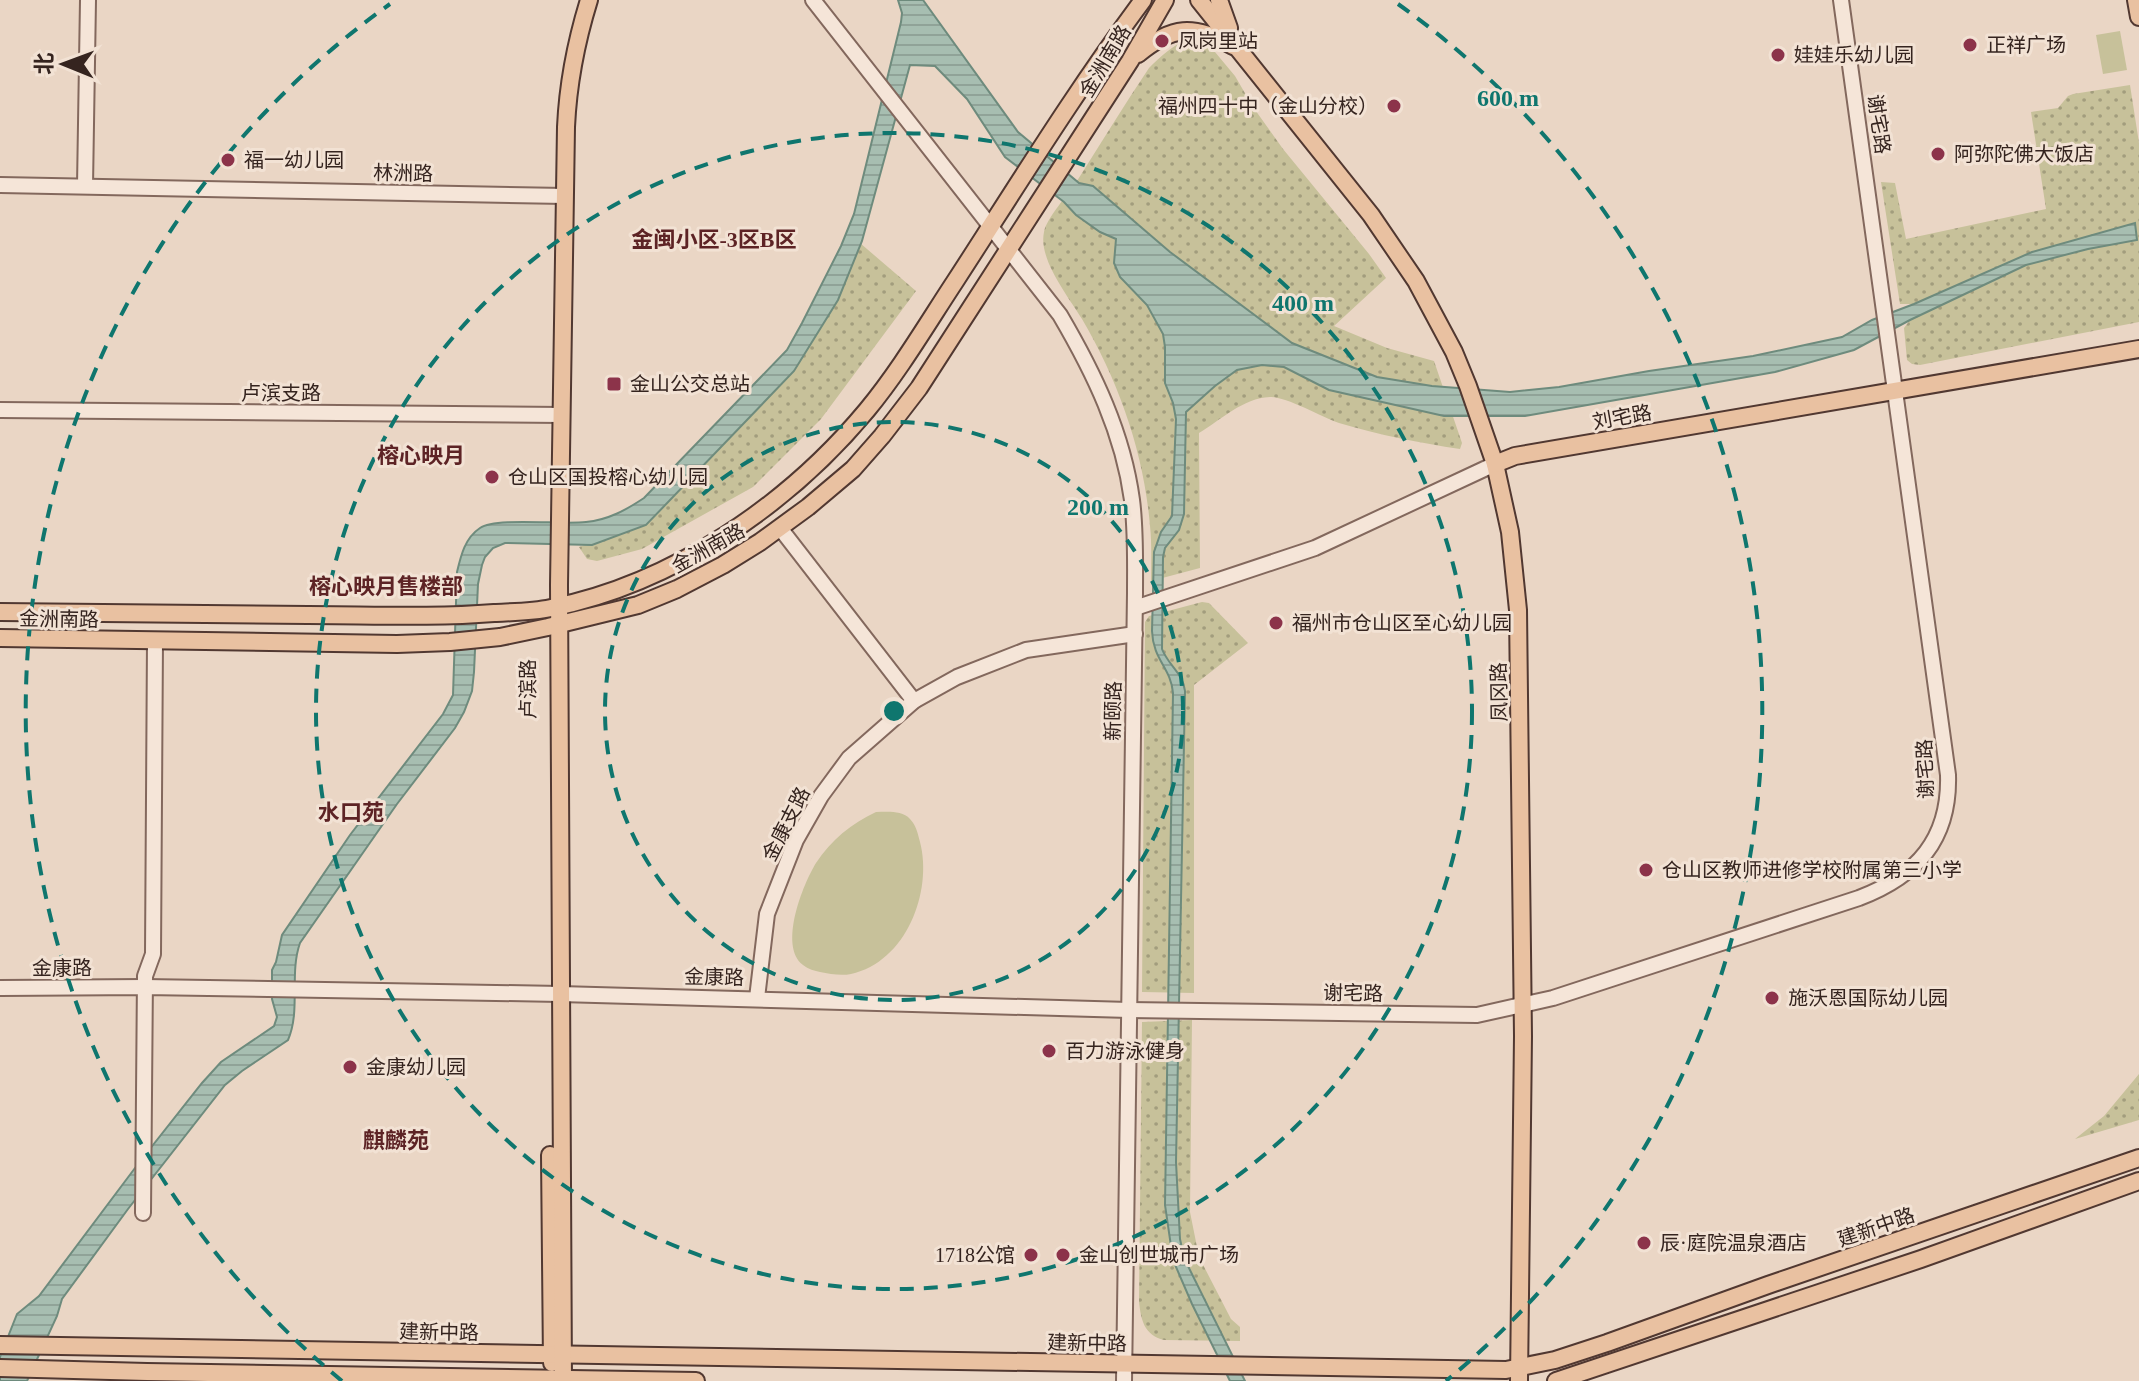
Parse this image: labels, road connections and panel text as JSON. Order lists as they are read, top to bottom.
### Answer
{
  "streets": {
    "main road": [
      "金洲南路",
      "刘宅路",
      "卢滨路",
      "凤冈路",
      "建新中路"
    ],
    "street": [
      "谢宅路",
      "林洲路",
      "卢滨支路",
      "新颐路",
      "金康支路",
      "金康路"
    ]
  },
  "crossings": [
    ["金洲南路", "卢滨路"],
    ["金洲南路", "新颐路"],
    ["谢宅路", "刘宅路"],
    ["谢宅路", "凤冈路"],
    ["谢宅路", "新颐路"],
    ["谢宅路", "金康路"],
    ["林洲路", "卢滨路"],
    ["卢滨支路", "卢滨路"],
    ["刘宅路", "凤冈路"],
    ["刘宅路", "新颐路"],
    ["卢滨路", "金康路"],
    ["卢滨路", "建新中路"],
    ["凤冈路", "建新中路"],
    ["新颐路", "金康支路"],
    ["新颐路", "金康路"],
    ["新颐路", "建新中路"],
    ["金康支路", "金康路"]
  ],
  "districts": [
    "金闽小区-3区B区",
    "榕心映月",
    "榕心映月售楼部",
    "水口苑",
    "麒麟苑"
  ],
  "places": {
    "other": [
      "凤岗里站",
      "正祥广场",
      "娃娃乐幼儿园",
      "福州四十中（金山分校）",
      "阿弥陀佛大饭店",
      "福一幼儿园",
      "仓山区国投榕心幼儿园",
      "福州市仓山区至心幼儿园",
      "仓山区教师进修学校附属第三小学",
      "施沃恩国际幼儿园",
      "百力游泳健身",
      "金康幼儿园",
      "辰·庭院温泉酒店",
      "1718公馆",
      "金山创世城市广场"
    ],
    "transit": ["金山公交总站"]
  },
  "north": "left",
  "rings": ["600 m", "400 m", "200 m"]
}
